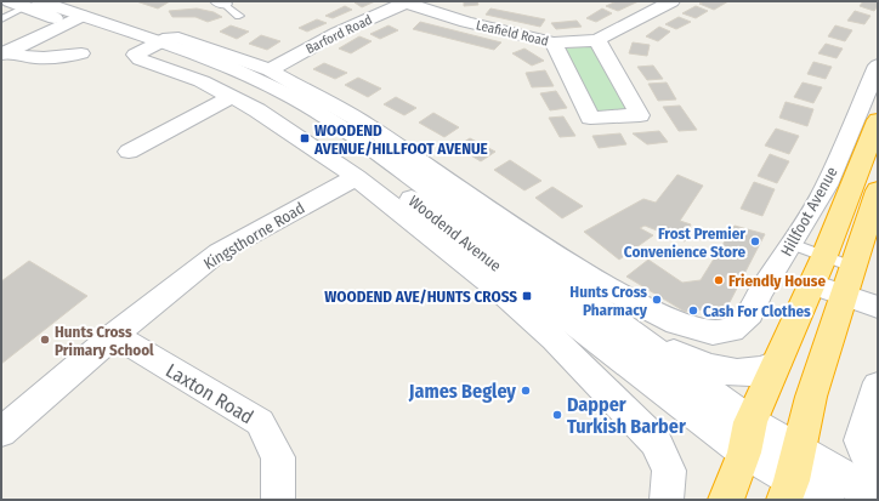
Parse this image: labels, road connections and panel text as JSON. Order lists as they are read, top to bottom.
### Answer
{
  "streets": {
    "highway": ["Hillfoot Avenue"],
    "street": [
      "Leafield Road",
      "Barford Road",
      "Woodend Avenue",
      "Kingsthorne Road",
      "Laxton Road"
    ]
  },
  "crossings": [
    ["Leafield Road", "Barford Road"],
    ["Barford Road", "Woodend Avenue"],
    ["Hillfoot Avenue", "Woodend Avenue"],
    ["Woodend Avenue", "Kingsthorne Road"],
    ["Kingsthorne Road", "Laxton Road"]
  ],
  "places": {
    "transit": ["WOODEND AVENUE/HILLFOOT AVENUE", "WOODEND AVE/HUNTS CROSS"],
    "other": [
      "Frost Premier Convenience Store",
      "Friendly House",
      "Hunts Cross Pharmacy",
      "Cash For Clothes",
      "Hunts Cross Primary School",
      "James Begley",
      "Dapper Turkish Barber"
    ]
  }
}
